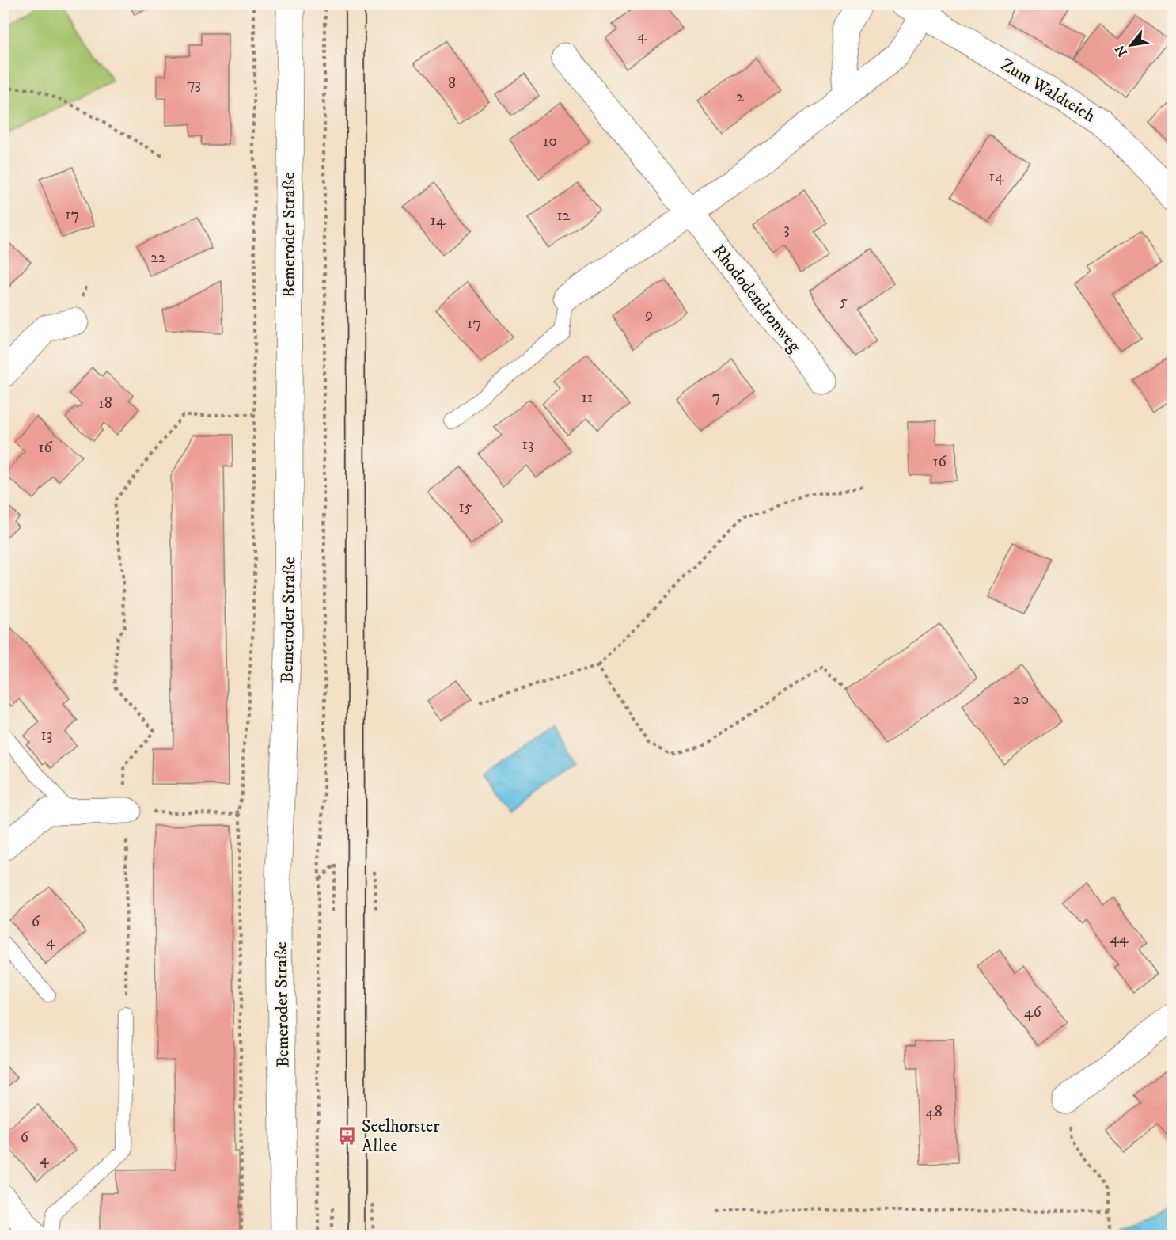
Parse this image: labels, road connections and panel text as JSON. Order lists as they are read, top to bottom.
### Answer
{
  "streets": {
    "street": ["Zum Waldteich", "Bemeroder Straße", "Rhododendronweg"]
  },
  "places": {
    "bus stop": ["Seelhorster Allee"]
  },
  "house_numbers": [
    "4",
    "8",
    "73",
    "2",
    "10",
    "14",
    "17",
    "12",
    "14",
    "3",
    "22",
    "5",
    "9",
    "17",
    "7",
    "11",
    "18",
    "13",
    "16",
    "16",
    "15",
    "20",
    "13",
    "6",
    "44",
    "4",
    "46",
    "48",
    "6",
    "4"
  ],
  "north": "bottom left"
}
